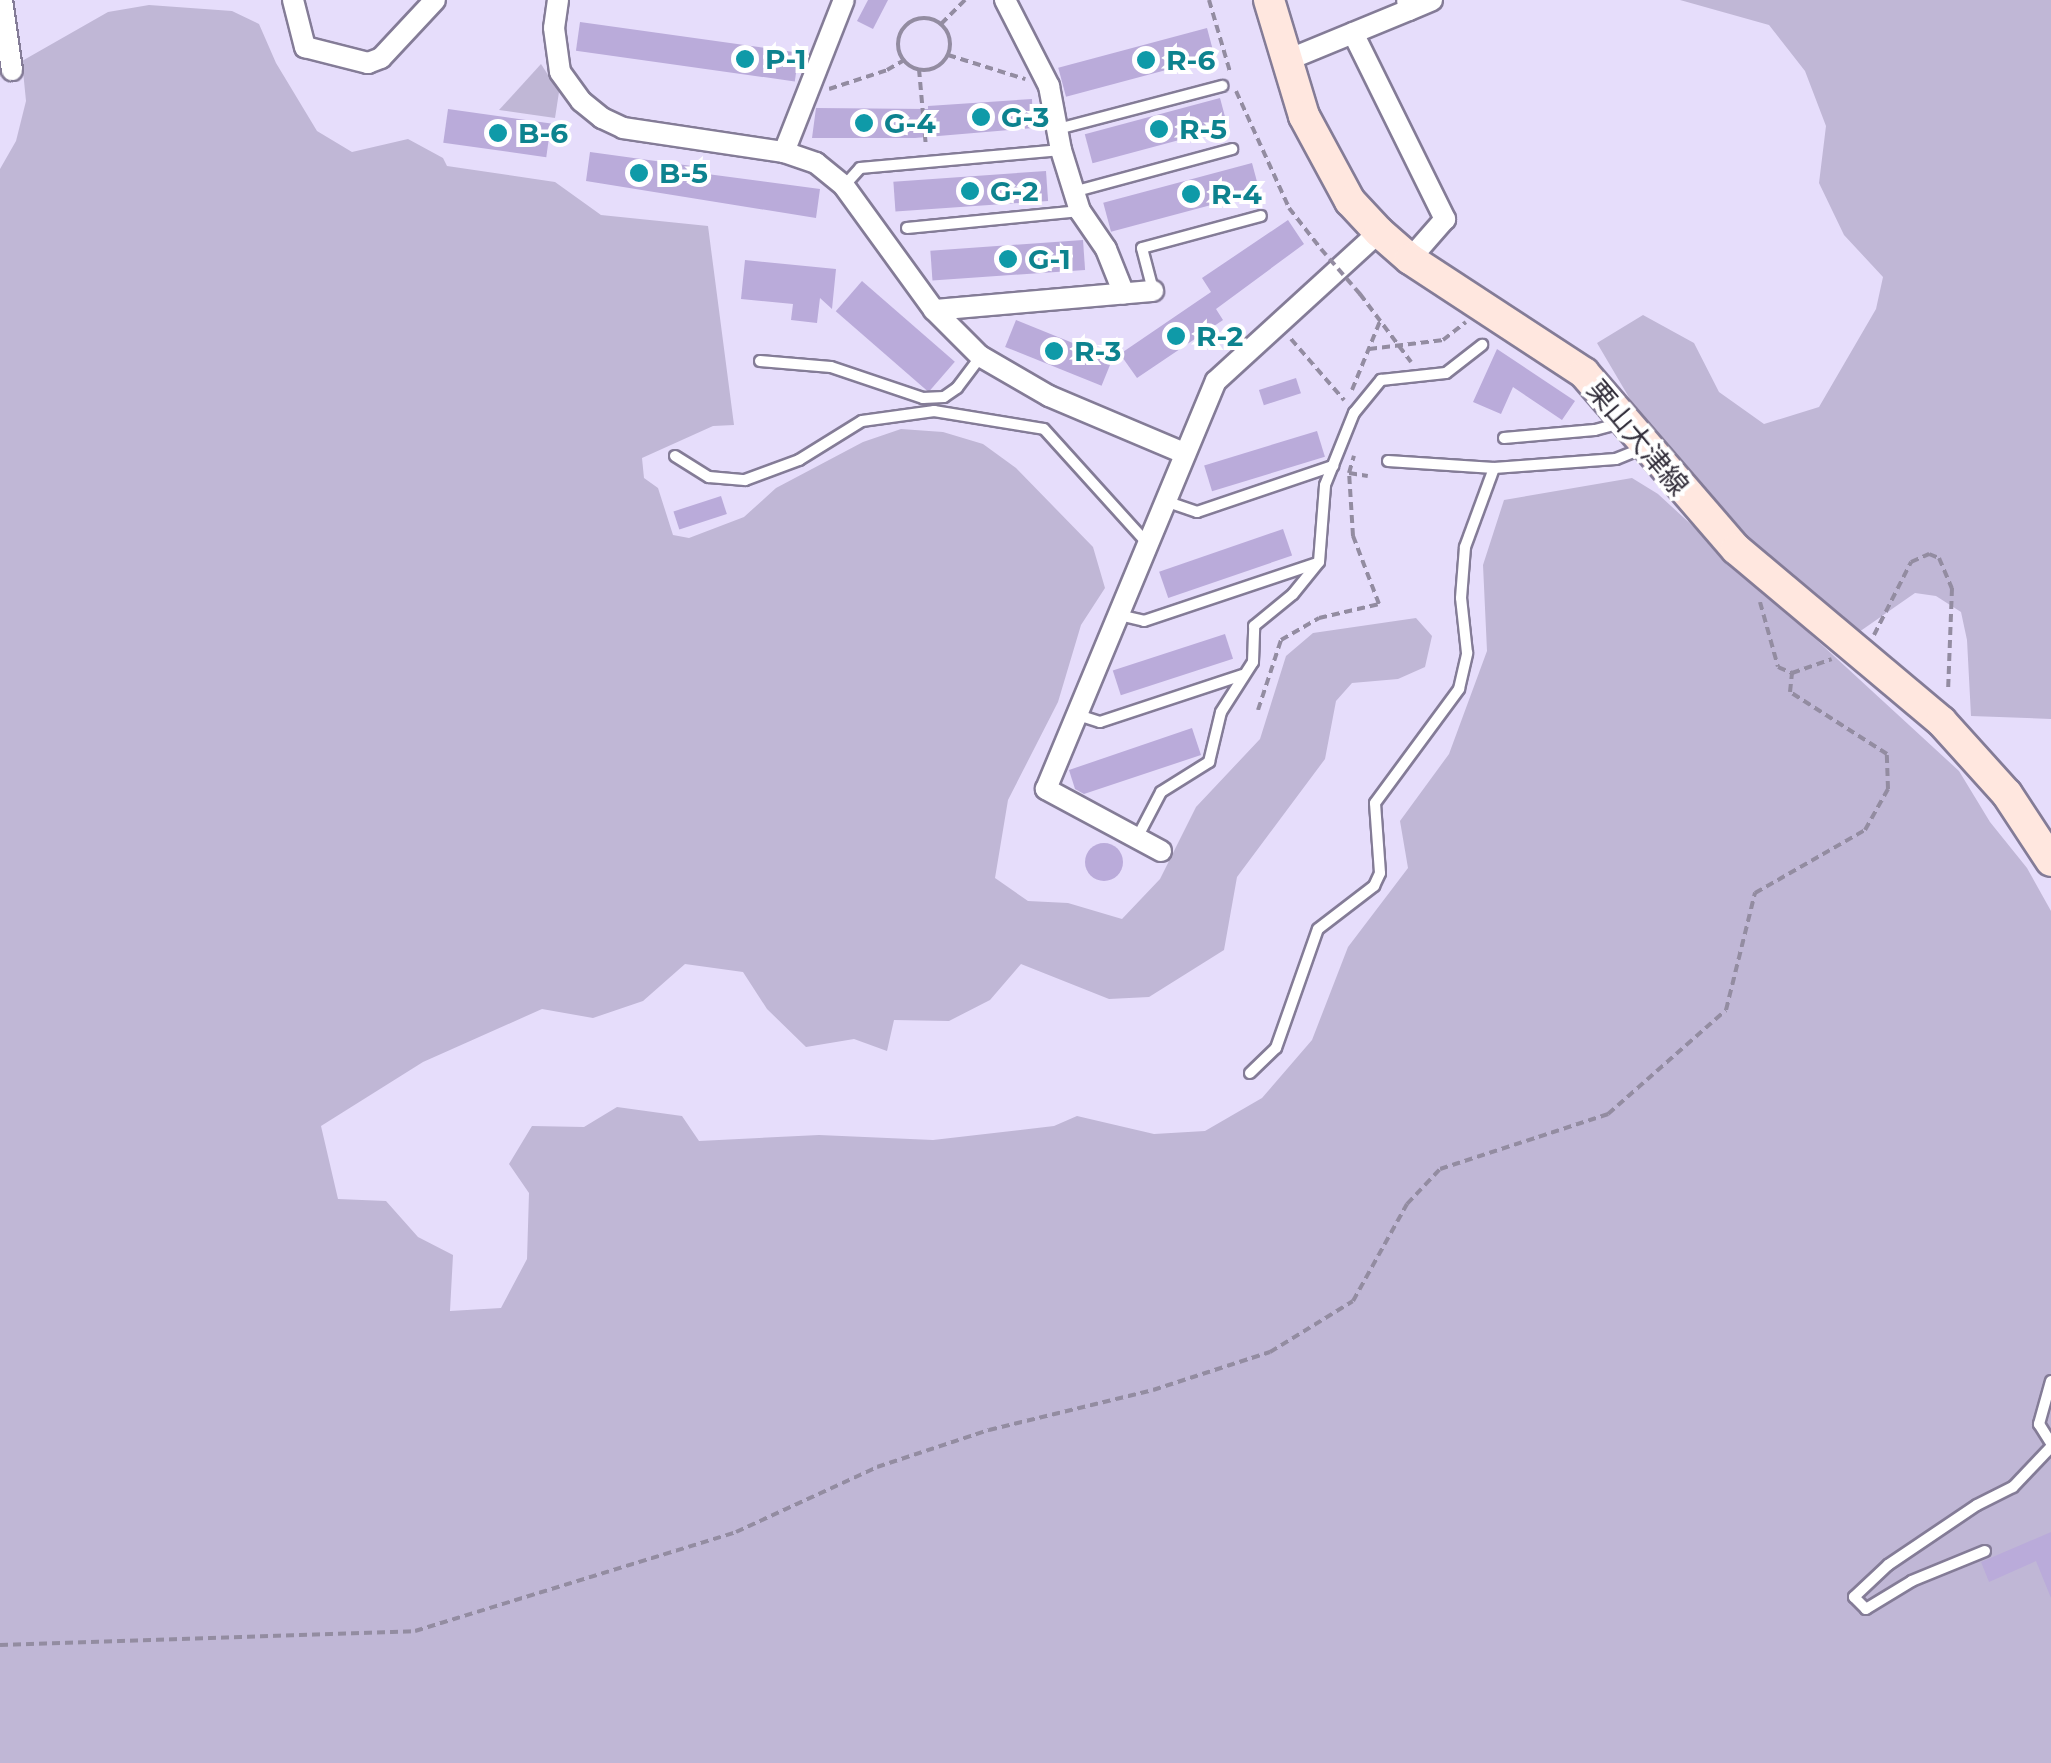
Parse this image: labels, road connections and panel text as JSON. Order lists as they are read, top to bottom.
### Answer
{
  "streets": {
    "main road": ["栗山大津線"]
  },
  "places": [
    "P-1",
    "R-6",
    "G-3",
    "G-4",
    "R-5",
    "B-6",
    "B-5",
    "G-2",
    "R-4",
    "G-1",
    "R-2",
    "R-3"
  ]
}
